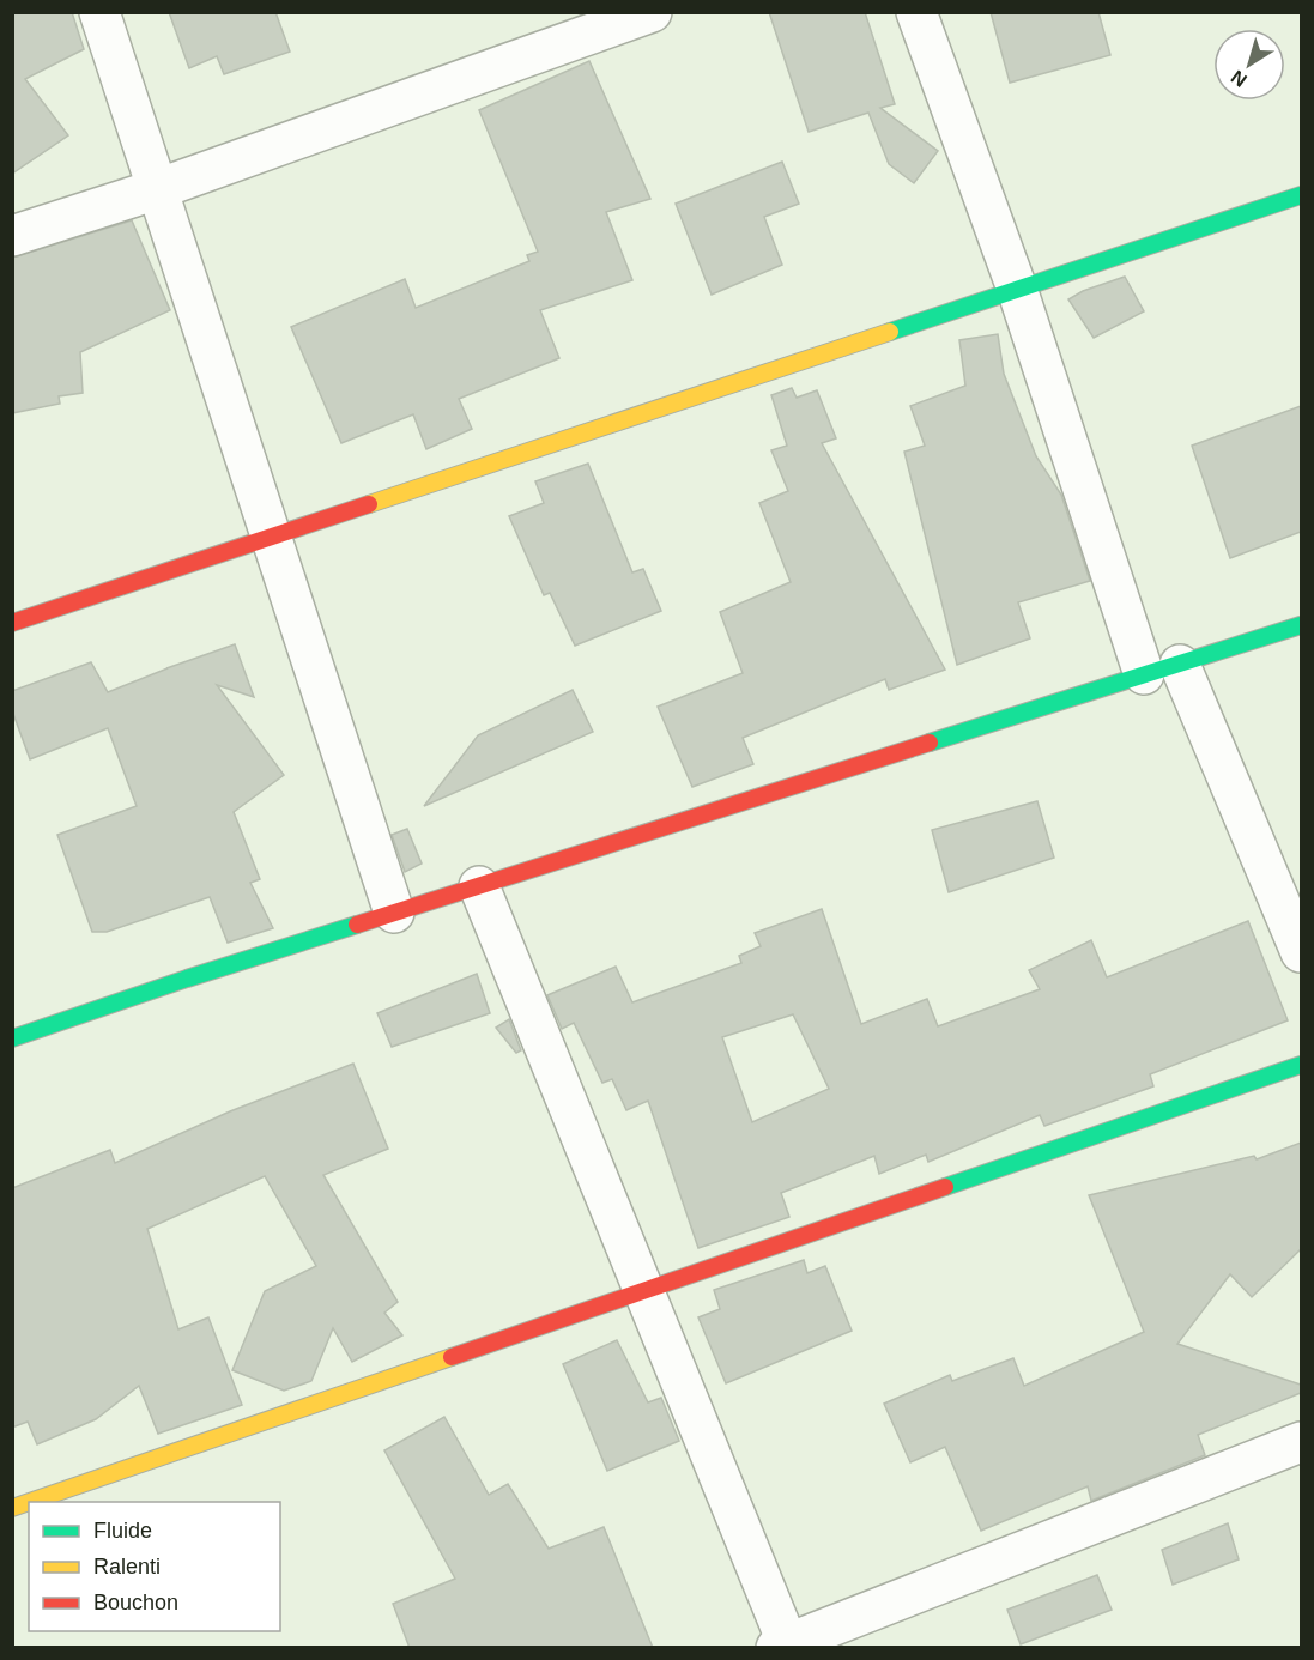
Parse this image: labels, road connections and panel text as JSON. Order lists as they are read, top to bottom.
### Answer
{
  "legend": ["Fluide", "Ralenti", "Bouchon"],
  "north": "bottom left"
}
